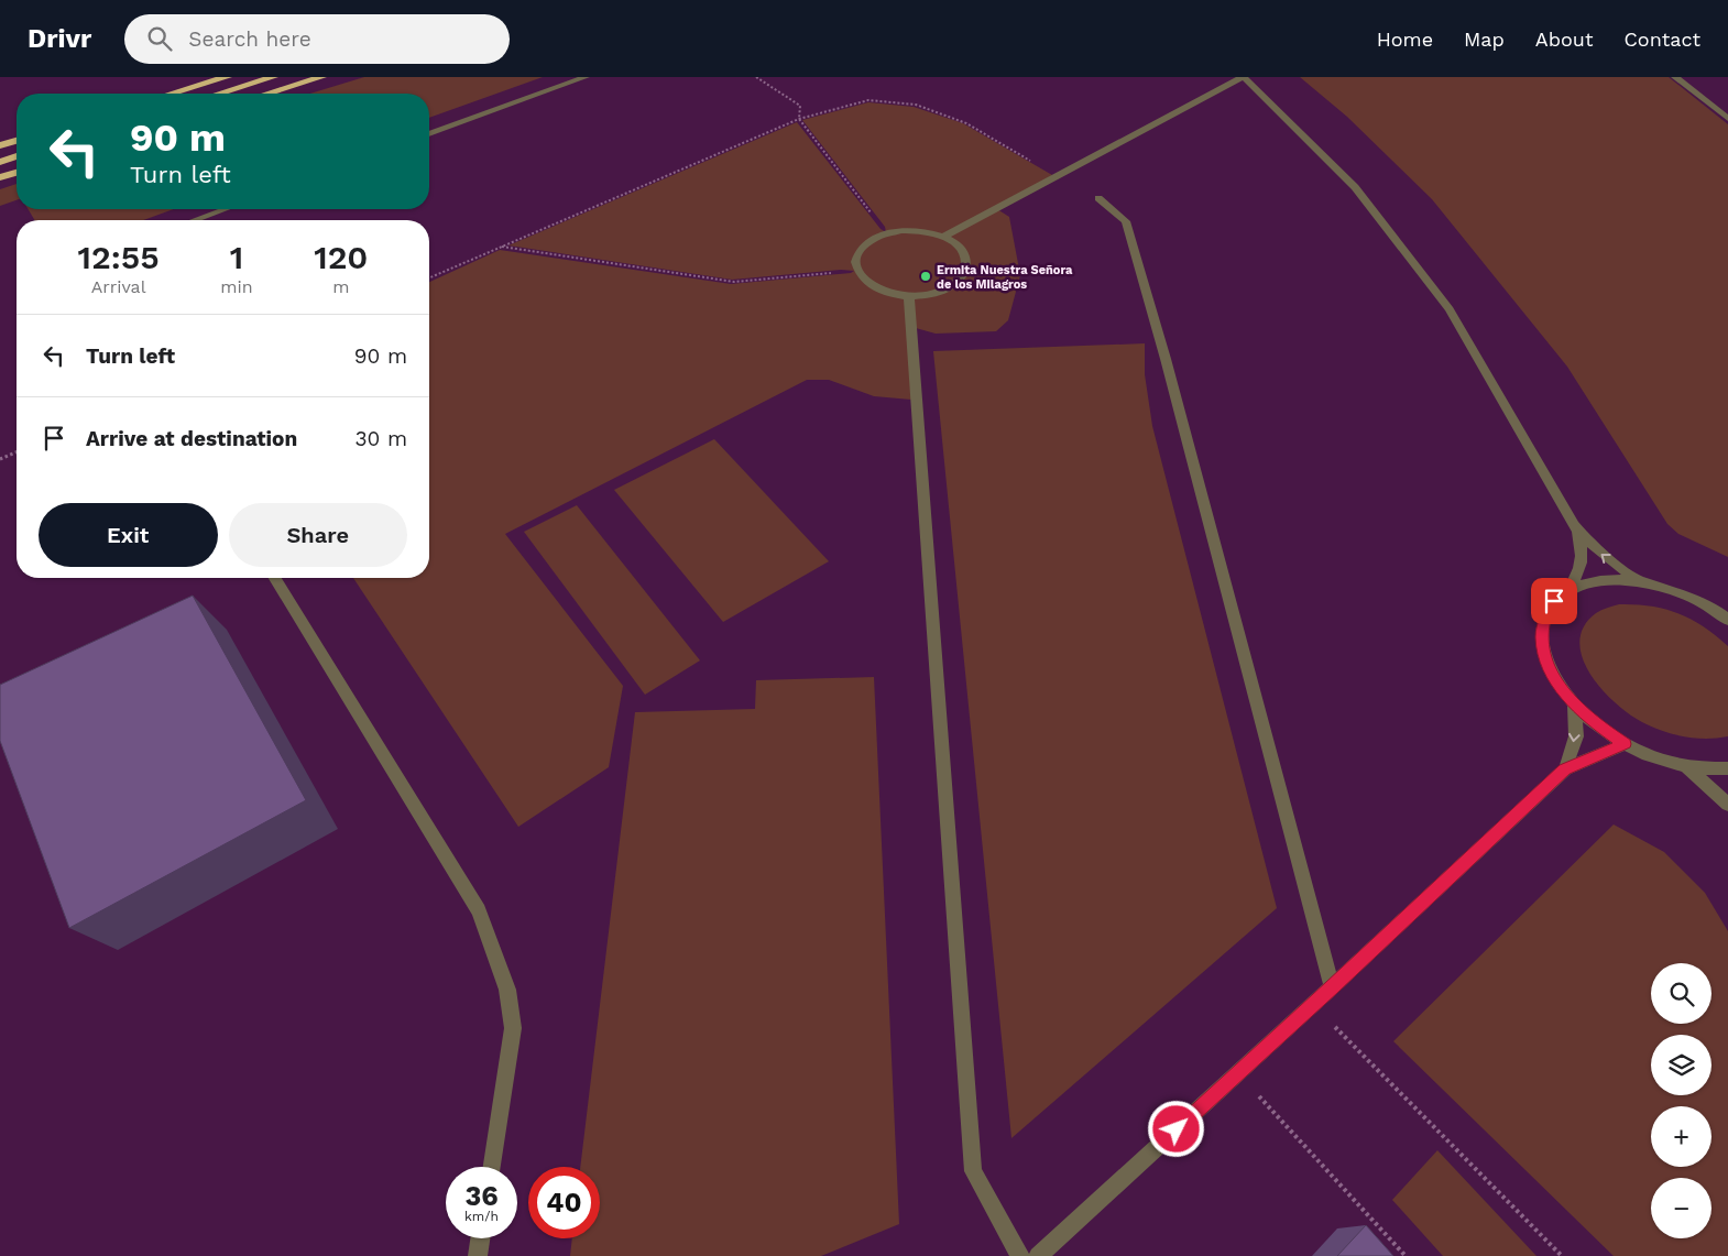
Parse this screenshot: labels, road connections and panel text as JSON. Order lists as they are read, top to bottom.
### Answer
{
  "places": ["Ermita Nuestra Señora de los Milagros"],
  "page": {
    "header": "Drivr",
    "search": "Search here",
    "nav": [
      "Home",
      "Map",
      "About",
      "Contact"
    ],
    "turn": ["90 m", "Turn left"],
    "eta": [
      "12:55",
      "Arrival",
      "1",
      "min",
      "120",
      "m"
    ],
    "list": [
      {
        "name": "Turn left",
        "value": "90 m"
      },
      {
        "name": "Arrive at destination",
        "value": "30 m"
      }
    ],
    "buttons": ["Exit", "Share"],
    "map_buttons": ["+", "−"],
    "speed": "36 km/h",
    "limit": "40"
  }
}
